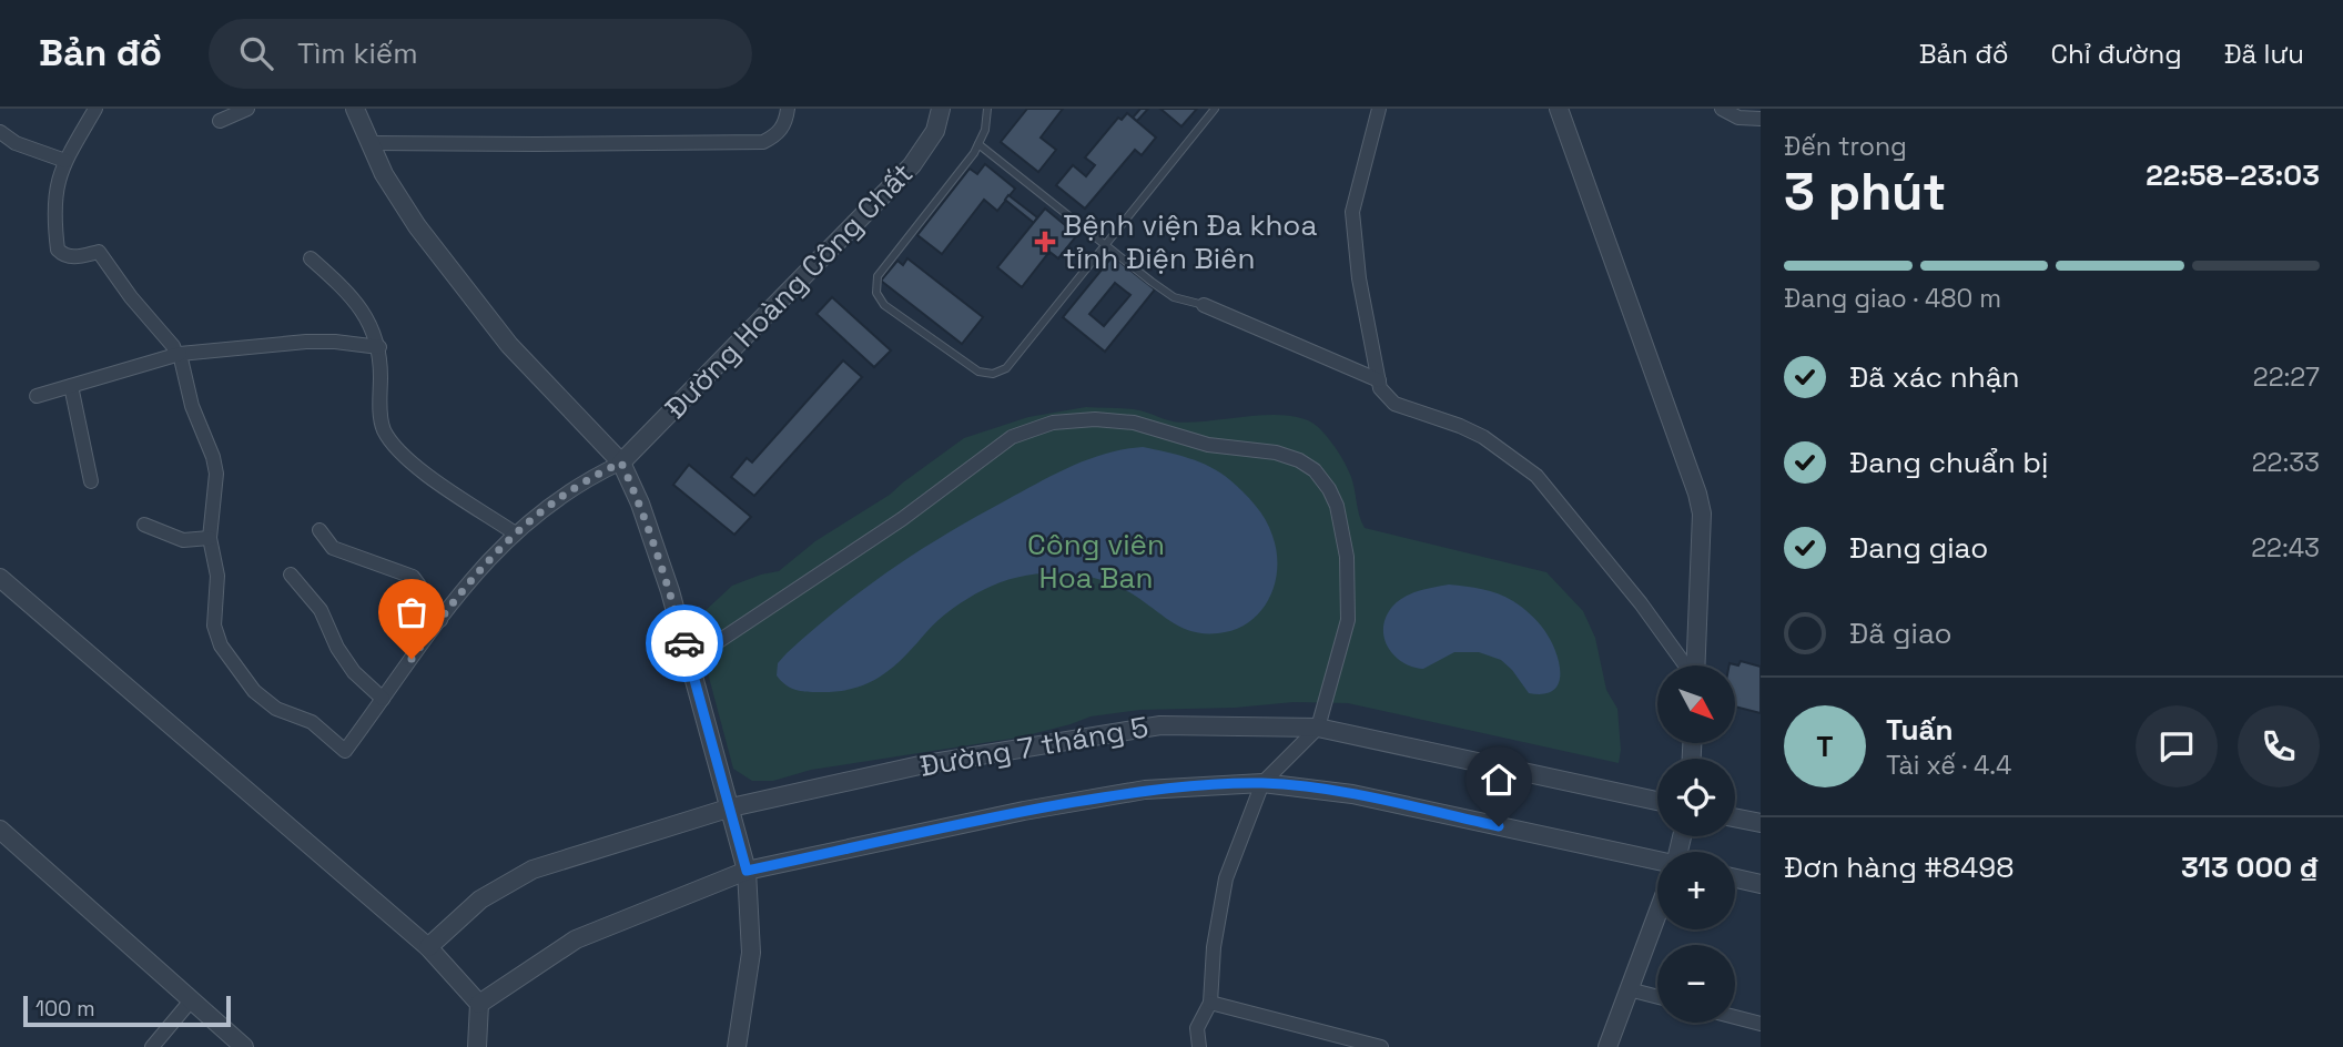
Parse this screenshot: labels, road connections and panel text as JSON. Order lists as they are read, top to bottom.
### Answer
{
  "streets": {
    "street": ["Đường Hoàng Công Chất", "Đường 7 tháng 5"]
  },
  "parks": ["Công viên Hoa Ban"],
  "places": {
    "health": ["Bệnh viện Đa khoa tỉnh Điện Biên"]
  },
  "scale_bar": "100 m",
  "north": "bottom right",
  "page": {
    "header": "Bản đồ",
    "search": "Tìm kiếm",
    "nav": ["Bản đồ", "Chỉ đường", "Đã lưu"],
    "heading": ["3 phút", "Đến trong", "22:58–23:03"],
    "panel": [
      "Tuấn",
      "Tài xế · 4.4",
      "Đơn hàng #8498",
      "313 000 ₫"
    ],
    "bar": "Đang giao · 480 m",
    "list": [
      ["Đã xác nhận", "22:27"],
      ["Đang chuẩn bị", "22:33"],
      ["Đang giao", "22:43"],
      "Đã giao"
    ],
    "map_buttons": ["+", "−"],
    "round": "T",
    "scale": "100 m"
  }
}
